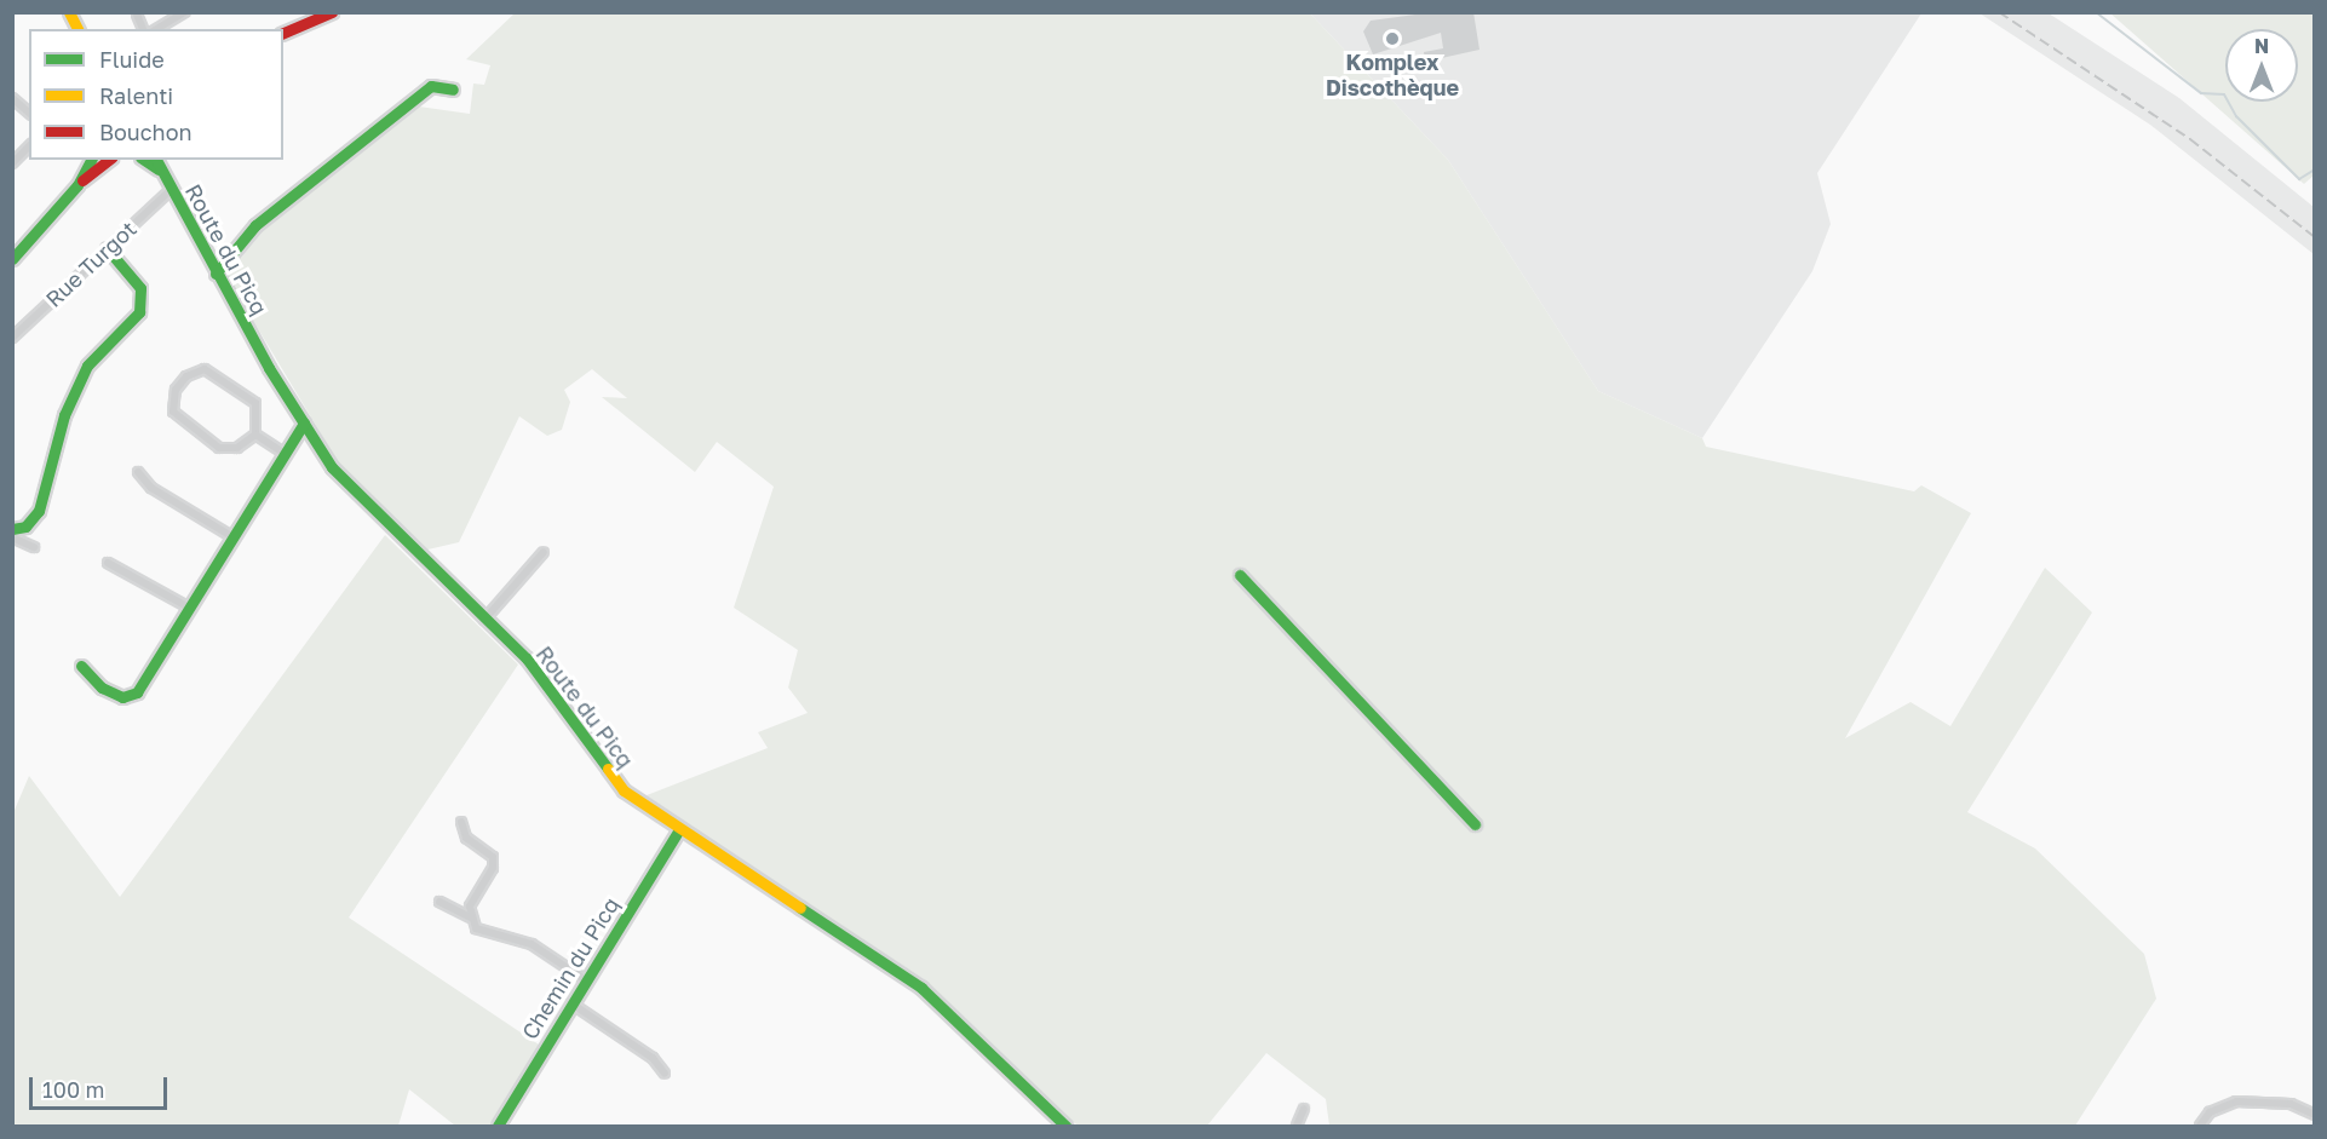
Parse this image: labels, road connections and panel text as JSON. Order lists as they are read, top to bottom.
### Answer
{
  "streets": {
    "street": ["Route du Picq", "Rue Turgot", "Chemin du Picq"]
  },
  "crossings": [
    ["Route du Picq", "Rue Turgot"],
    ["Route du Picq", "Chemin du Picq"]
  ],
  "places": ["Komplex Discothèque"],
  "legend": ["Fluide", "Ralenti", "Bouchon"],
  "scale_bar": "100 m",
  "north": "top"
}
